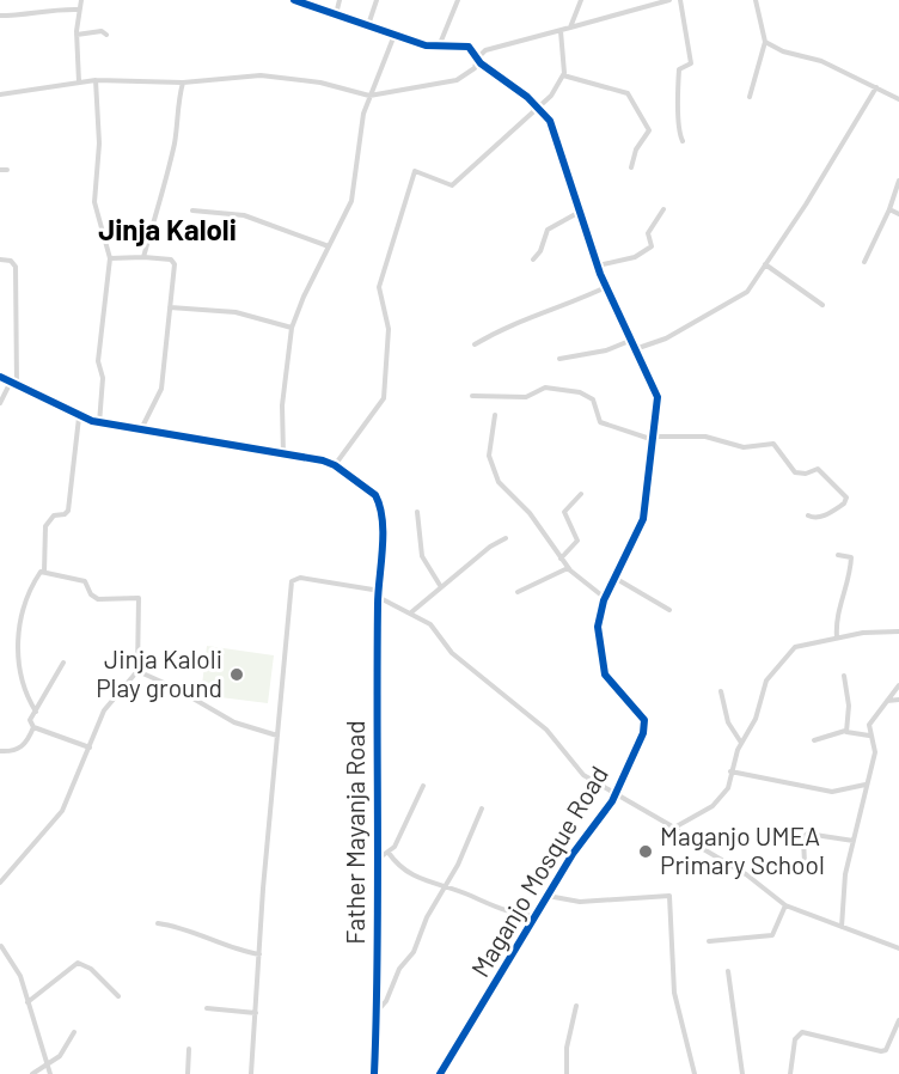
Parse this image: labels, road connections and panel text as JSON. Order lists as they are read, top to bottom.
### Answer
{
  "streets": {
    "street": ["Father Mayanja Road", "Maganjo Mosque Road"]
  },
  "districts": ["Jinja Kaloli"],
  "places": ["Jinja Kaloli Play ground", "Maganjo UMEA Primary School"]
}
